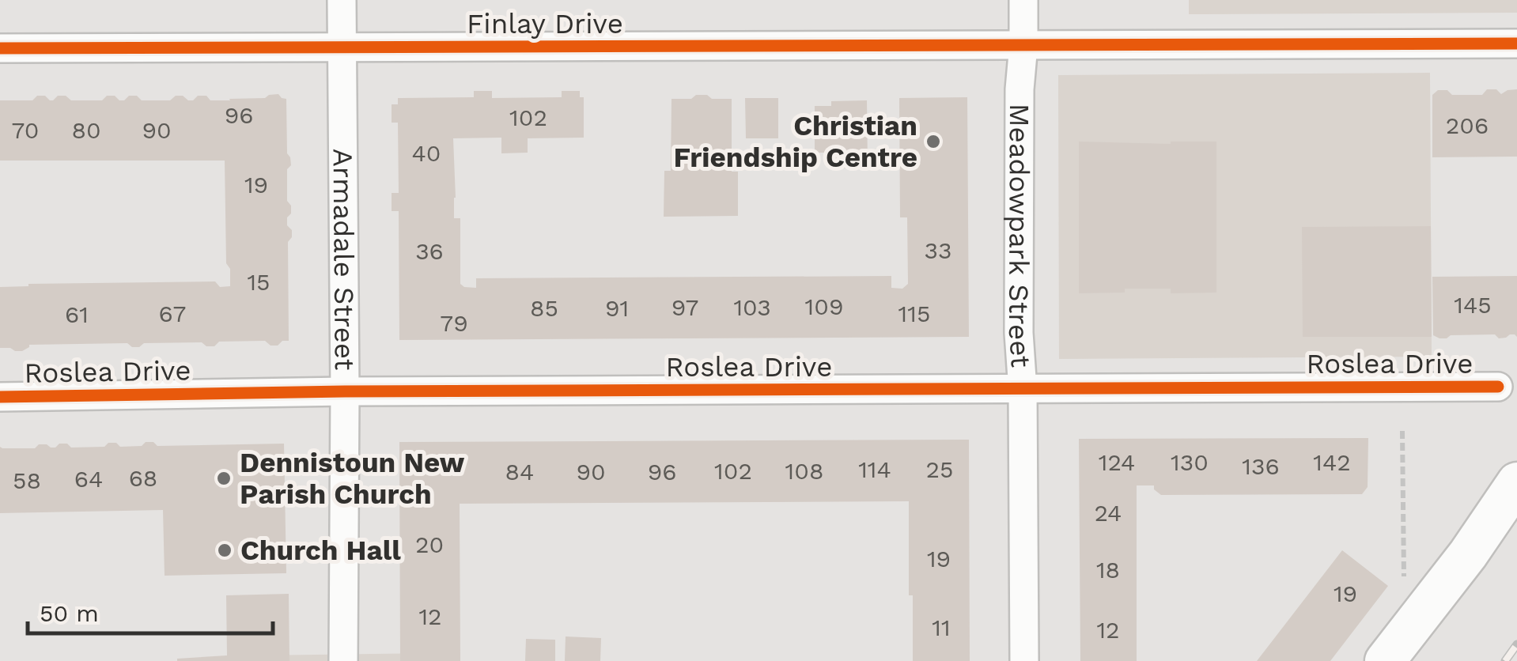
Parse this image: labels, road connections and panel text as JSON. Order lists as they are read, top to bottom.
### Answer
{
  "streets": {
    "street": [
      "Finlay Drive",
      "Meadowpark Street",
      "Armadale Street",
      "Roslea Drive"
    ]
  },
  "crossings": [
    ["Finlay Drive", "Meadowpark Street"],
    ["Finlay Drive", "Armadale Street"],
    ["Meadowpark Street", "Roslea Drive"],
    ["Armadale Street", "Roslea Drive"]
  ],
  "places": ["Christian Friendship Centre", "Dennistoun New Parish Church", "Church Hall"],
  "house_numbers": [
    "96",
    "102",
    "206",
    "70",
    "80",
    "90",
    "40",
    "19",
    "33",
    "36",
    "15",
    "145",
    "109",
    "97",
    "103",
    "85",
    "91",
    "67",
    "115",
    "61",
    "79",
    "124",
    "130",
    "142",
    "136",
    "114",
    "25",
    "102",
    "108",
    "84",
    "90",
    "96",
    "68",
    "64",
    "58",
    "24",
    "20",
    "19",
    "18",
    "19",
    "12",
    "11",
    "12"
  ],
  "scale_bar": "50 m"
}
